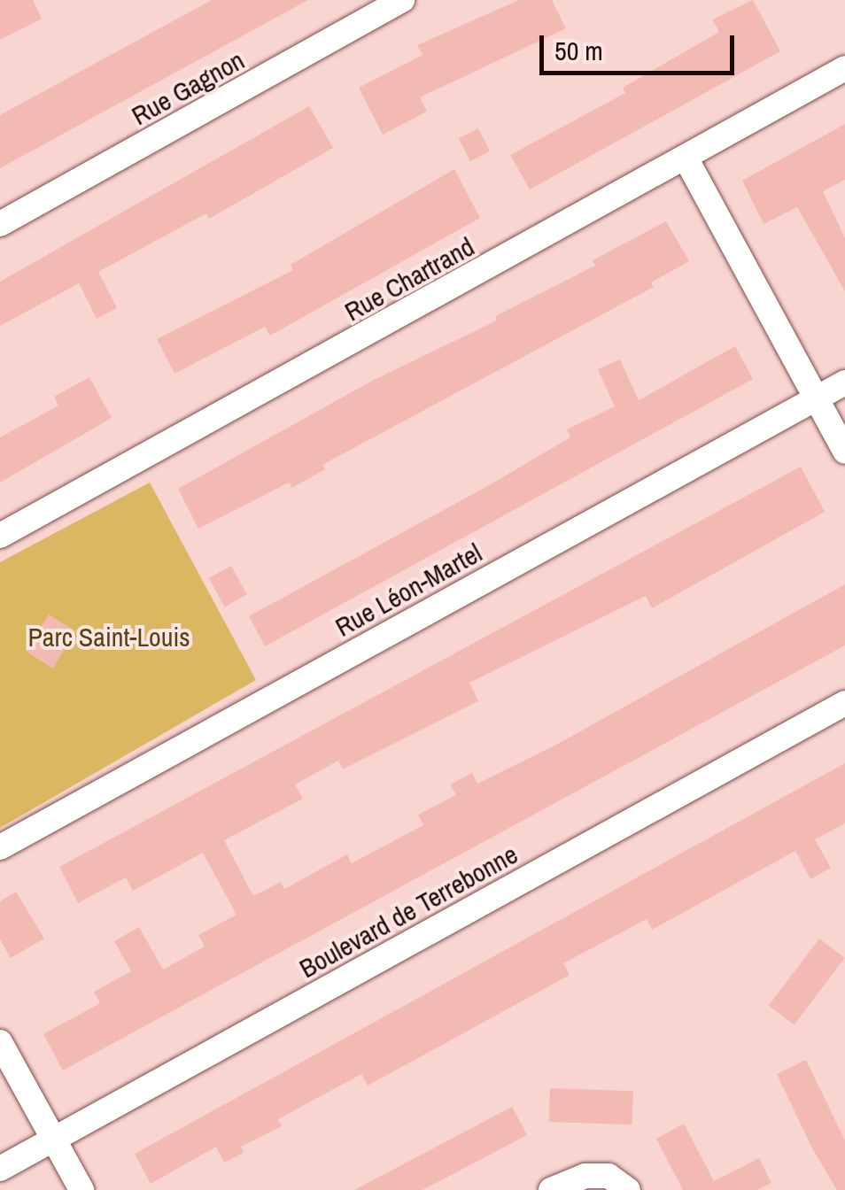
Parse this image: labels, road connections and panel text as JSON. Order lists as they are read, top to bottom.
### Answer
{
  "streets": {
    "street": [
      "Rue Gagnon",
      "Rue Chartrand",
      "Rue Léon-Martel",
      "Boulevard de Terrebonne"
    ]
  },
  "parks": ["Parc Saint-Louis"],
  "scale_bar": "50 m"
}
